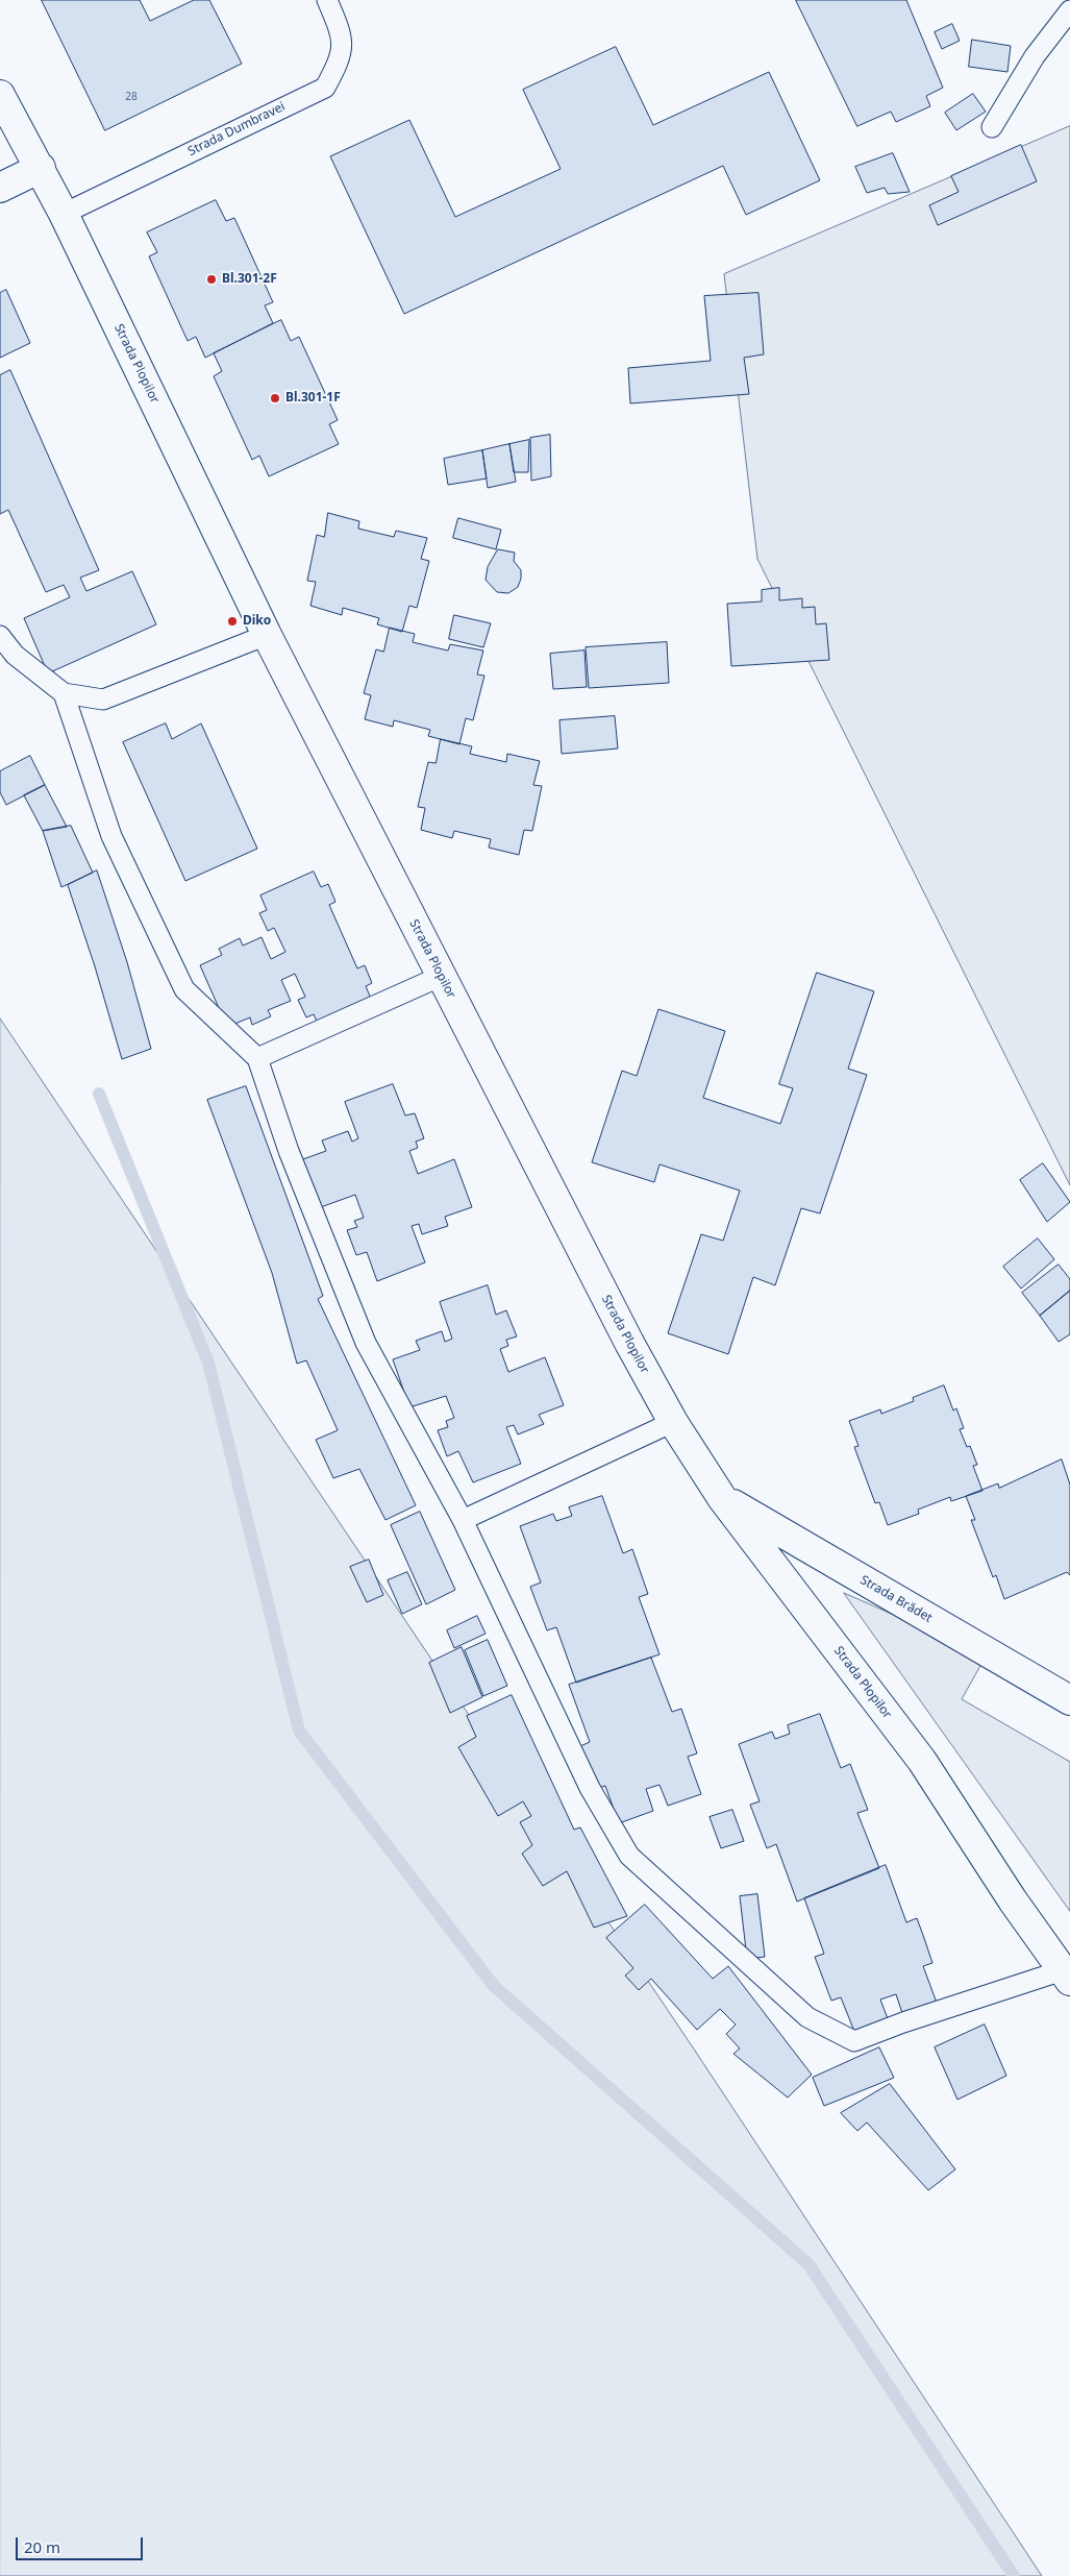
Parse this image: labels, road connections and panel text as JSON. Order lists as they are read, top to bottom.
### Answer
{
  "streets": {
    "street": ["Strada Plopilor", "Strada Brădet"],
    "lane": ["Strada Dumbravei"]
  },
  "crossings": [
    ["Strada Dumbravei", "Strada Plopilor"],
    ["Strada Plopilor", "Strada Brădet"]
  ],
  "places": ["Bl.301-2F", "Bl.301-1F", "Diko"],
  "house_numbers": ["28"],
  "scale_bar": "20 m"
}
